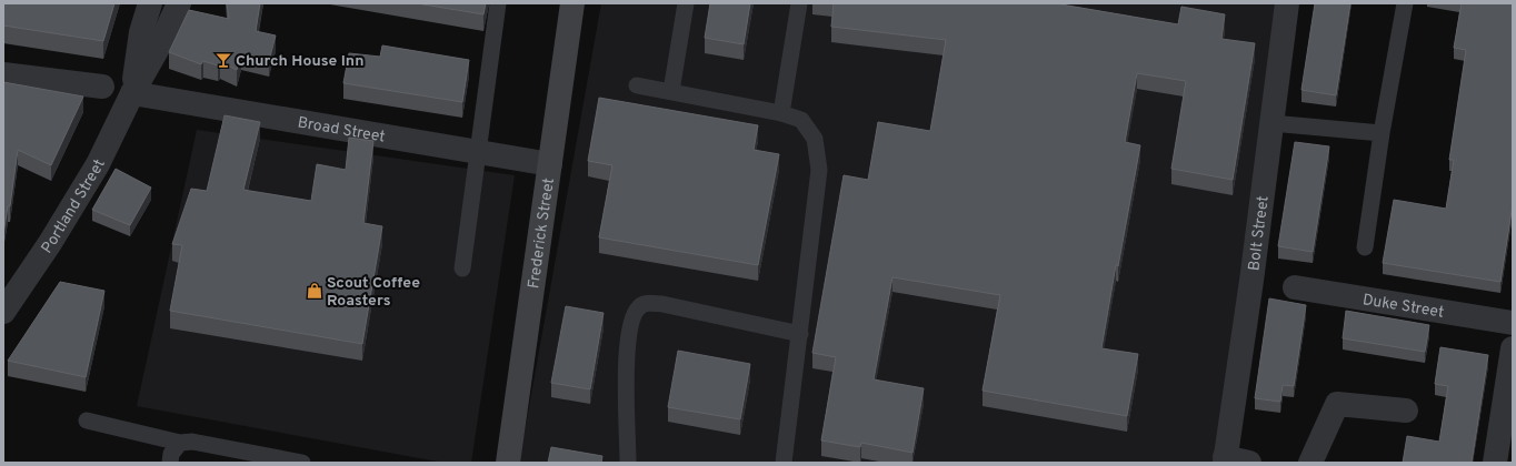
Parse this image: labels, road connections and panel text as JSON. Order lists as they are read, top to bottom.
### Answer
{
  "streets": {
    "street": [
      "Broad Street",
      "Portland Street",
      "Frederick Street",
      "Bolt Street",
      "Duke Street"
    ]
  },
  "crossings": [
    ["Broad Street", "Portland Street"],
    ["Broad Street", "Frederick Street"]
  ],
  "places": {
    "bar": ["Church House Inn"],
    "shop": ["Scout Coffee Roasters"]
  }
}
